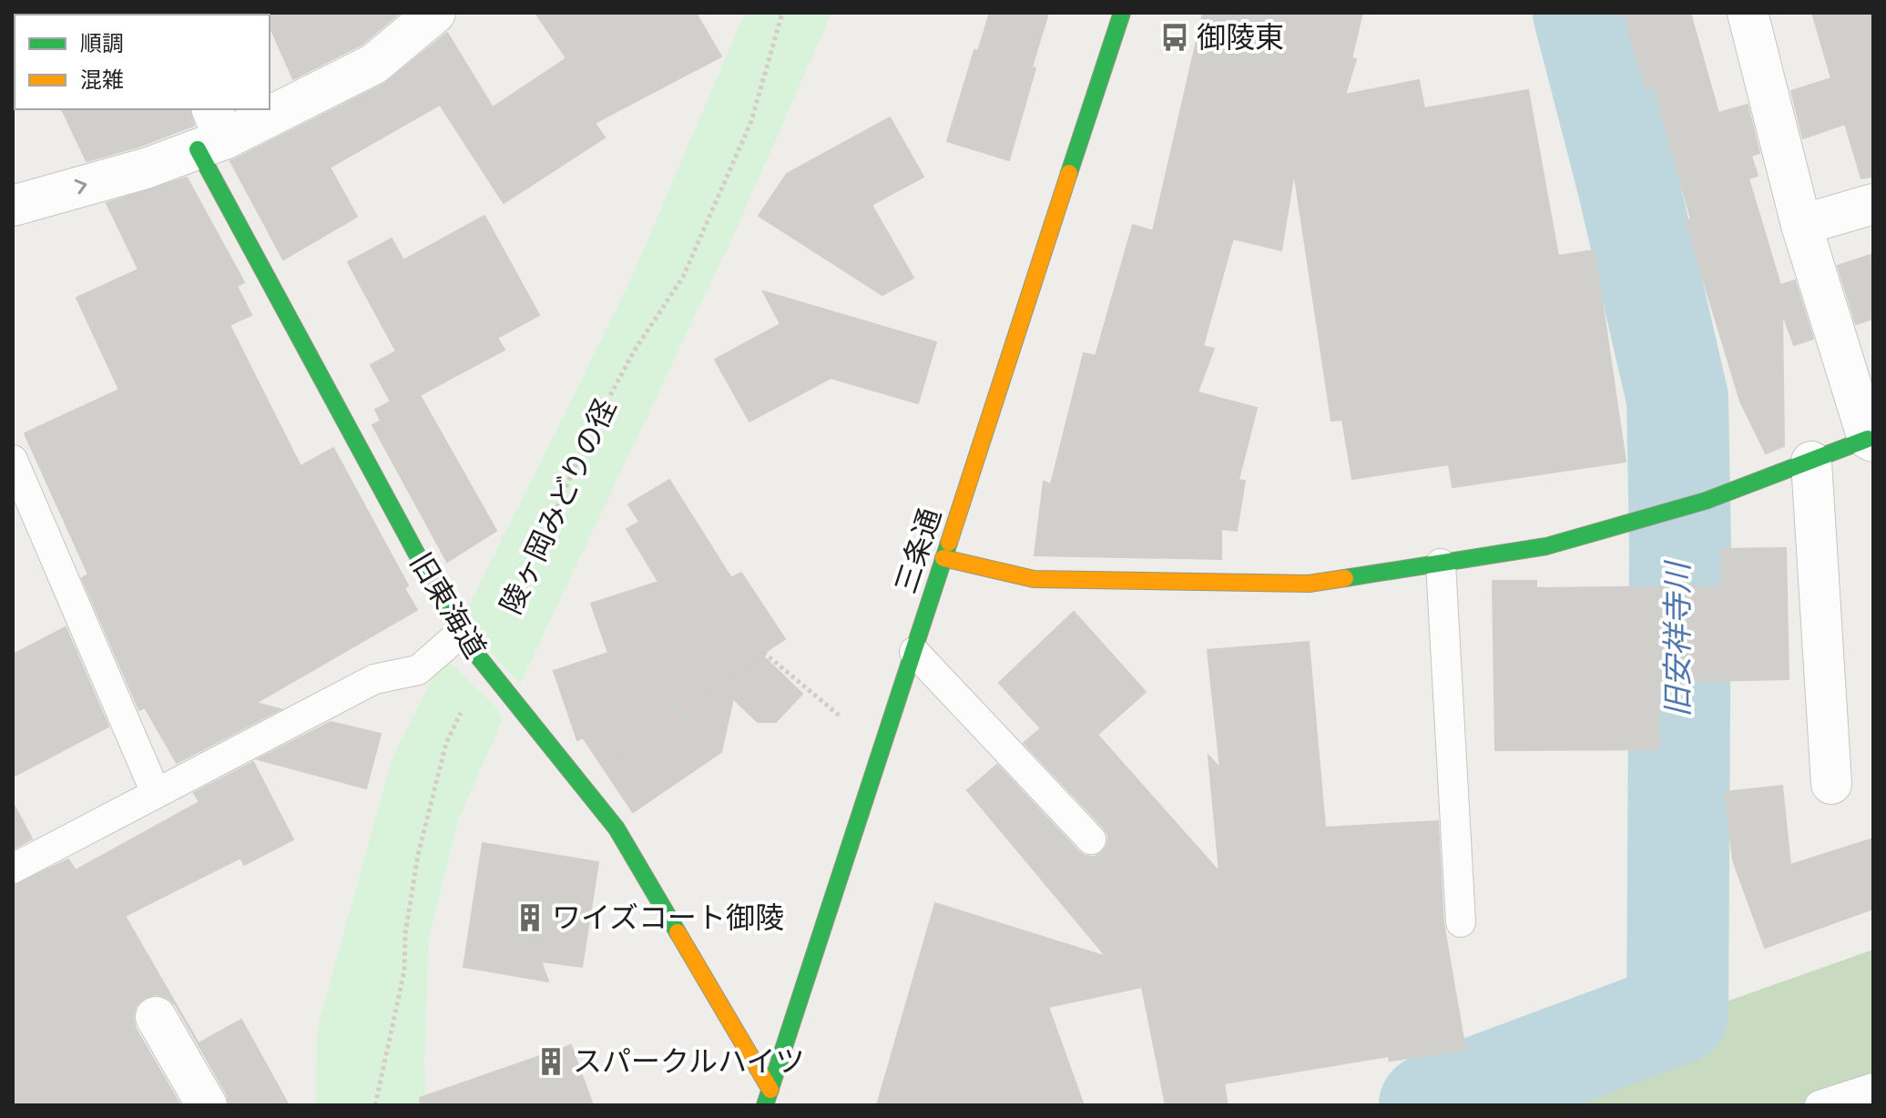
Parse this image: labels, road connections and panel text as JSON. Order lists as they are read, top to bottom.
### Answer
{
  "streets": {
    "street": ["三条通", "旧東海道"],
    "path": ["陵ヶ岡みどりの径"]
  },
  "crossings": [
    ["陵ヶ岡みどりの径", "旧東海道"],
    ["三条通", "旧東海道"]
  ],
  "water": ["旧安祥寺川"],
  "places": {
    "bus stop": ["御陵東"],
    "building": ["ワイズコート御陵", "スパークルハイツ"]
  },
  "legend": ["順調", "混雑"]
}
